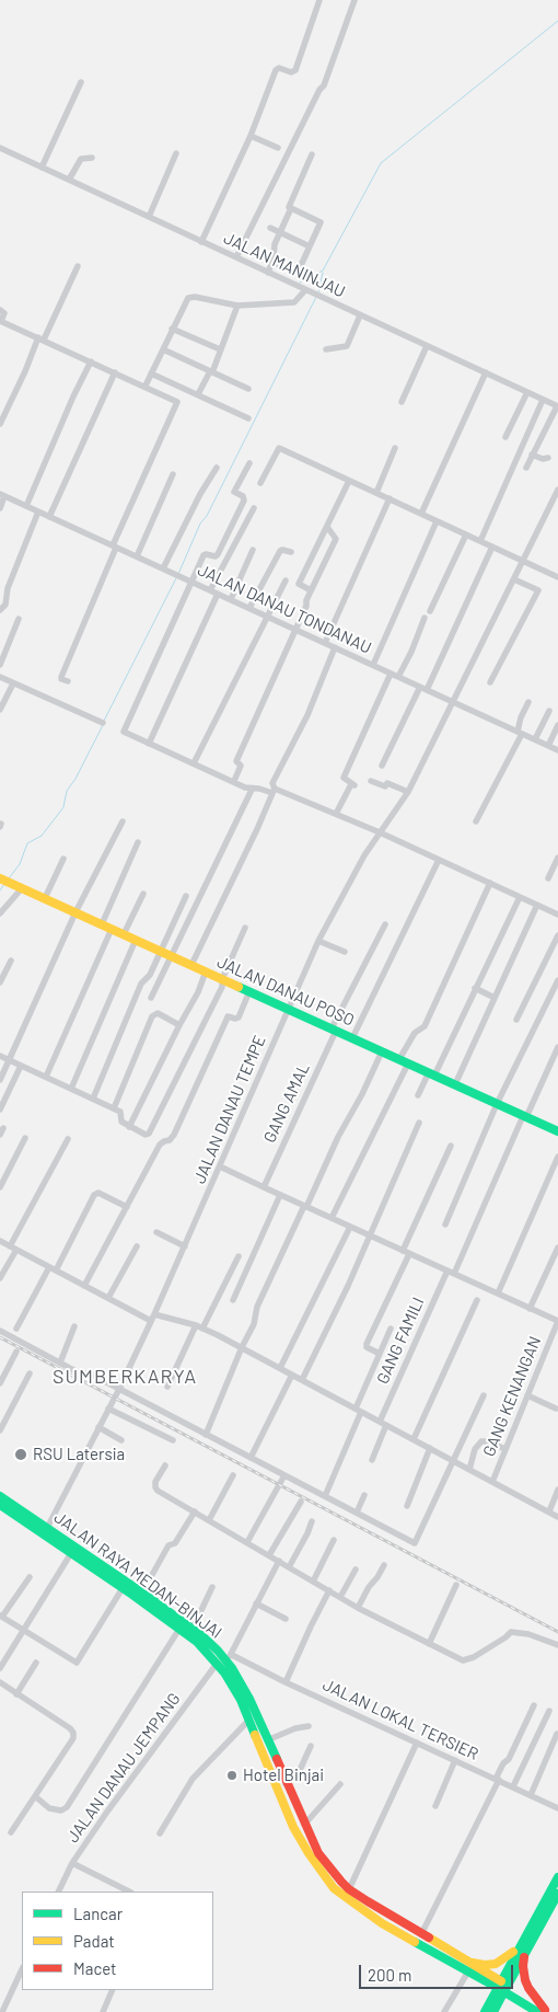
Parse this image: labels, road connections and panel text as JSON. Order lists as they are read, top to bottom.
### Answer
{
  "streets": {
    "main road": ["JALAN DANAU POSO", "JALAN RAYA MEDAN-BINJAI"],
    "street": [
      "JALAN MANINJAU",
      "JALAN DANAU TONDANAU",
      "GANG AMAL",
      "JALAN DANAU TEMPE",
      "GANG FAMILI",
      "GANG KENANGAN",
      "JALAN LOKAL TERSIER",
      "JALAN DANAU JEMPANG"
    ]
  },
  "crossings": [
    ["JALAN DANAU TONDANAU", "JALAN DANAU TEMPE"],
    ["JALAN DANAU POSO", "GANG AMAL"],
    ["JALAN DANAU POSO", "JALAN DANAU TEMPE"],
    ["JALAN DANAU TEMPE", "JALAN RAYA MEDAN-BINJAI"],
    ["JALAN RAYA MEDAN-BINJAI", "JALAN LOKAL TERSIER"],
    ["JALAN RAYA MEDAN-BINJAI", "JALAN DANAU JEMPANG"],
    ["JALAN LOKAL TERSIER", "JALAN DANAU JEMPANG"]
  ],
  "districts": ["SUMBERKARYA"],
  "places": ["RSU Latersia", "Hotel Binjai"],
  "legend": ["Lancar", "Padat", "Macet"],
  "scale_bar": "200 m"
}
